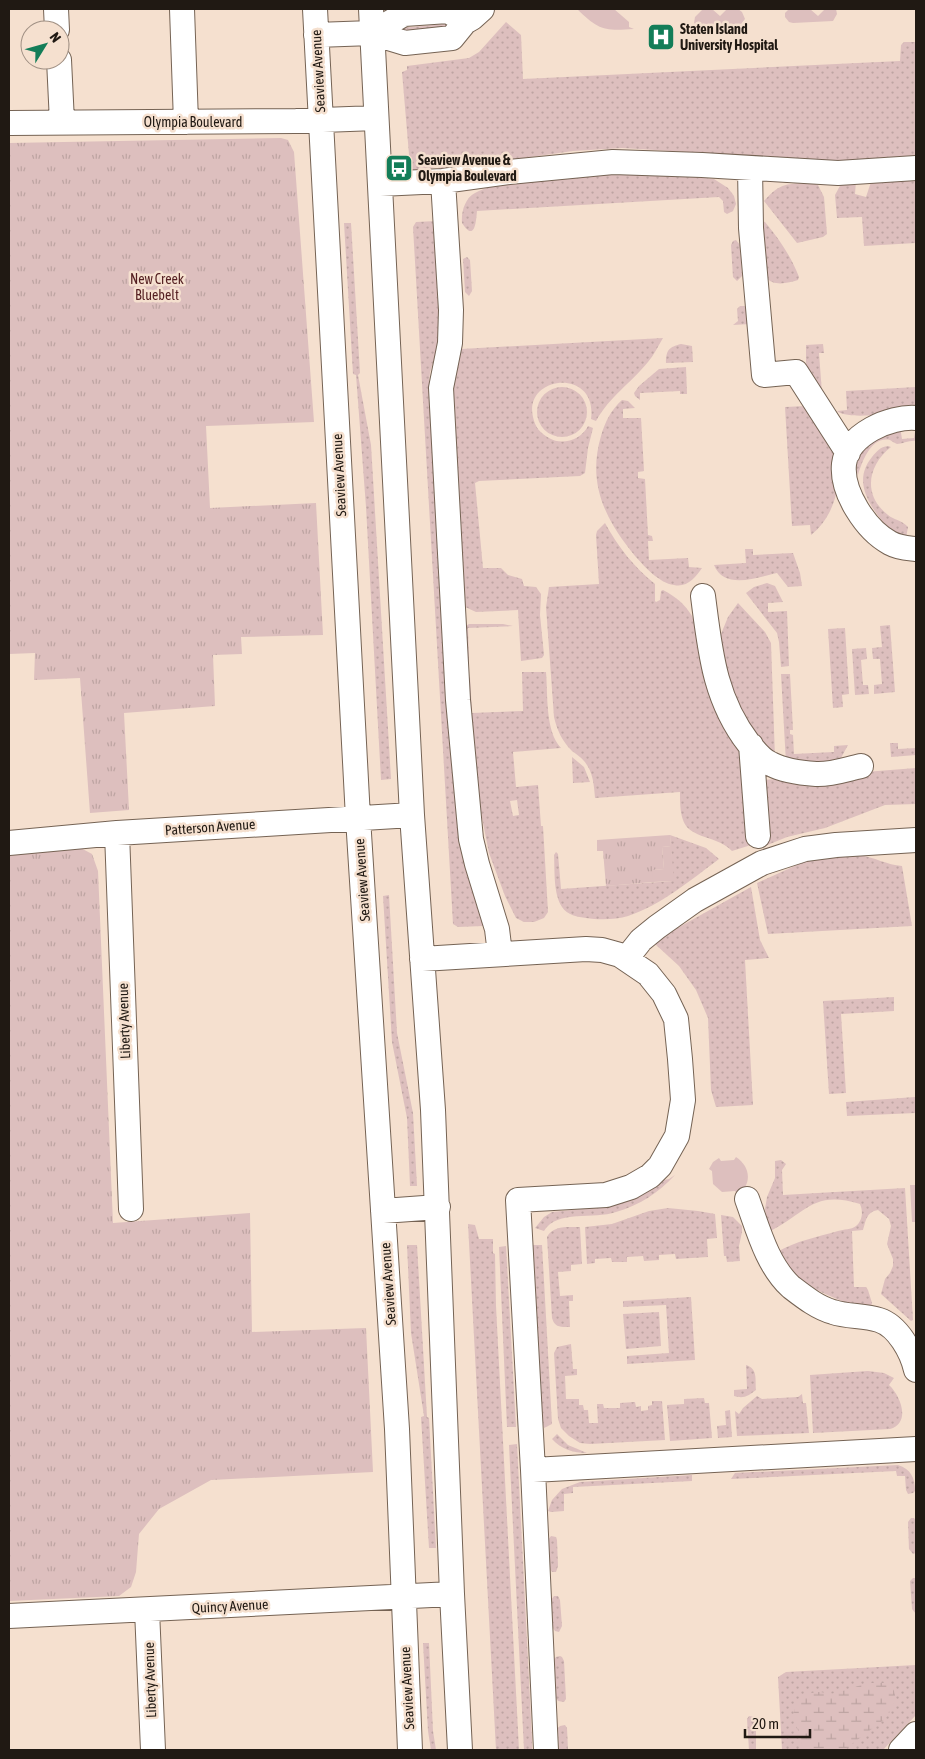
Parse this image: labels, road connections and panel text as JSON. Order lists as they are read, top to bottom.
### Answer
{
  "streets": {
    "street": [
      "Seaview Avenue",
      "Olympia Boulevard",
      "Patterson Avenue",
      "Liberty Avenue",
      "Quincy Avenue"
    ]
  },
  "crossings": [
    ["Seaview Avenue", "Olympia Boulevard"],
    ["Seaview Avenue", "Patterson Avenue"],
    ["Seaview Avenue", "Quincy Avenue"],
    ["Patterson Avenue", "Liberty Avenue"],
    ["Liberty Avenue", "Quincy Avenue"]
  ],
  "parks": ["New Creek Bluebelt"],
  "places": {
    "hospital": ["Staten Island University Hospital"],
    "bus stop": ["Seaview Avenue & Olympia Boulevard"]
  },
  "scale_bar": "20 m",
  "north": "top right"
}
